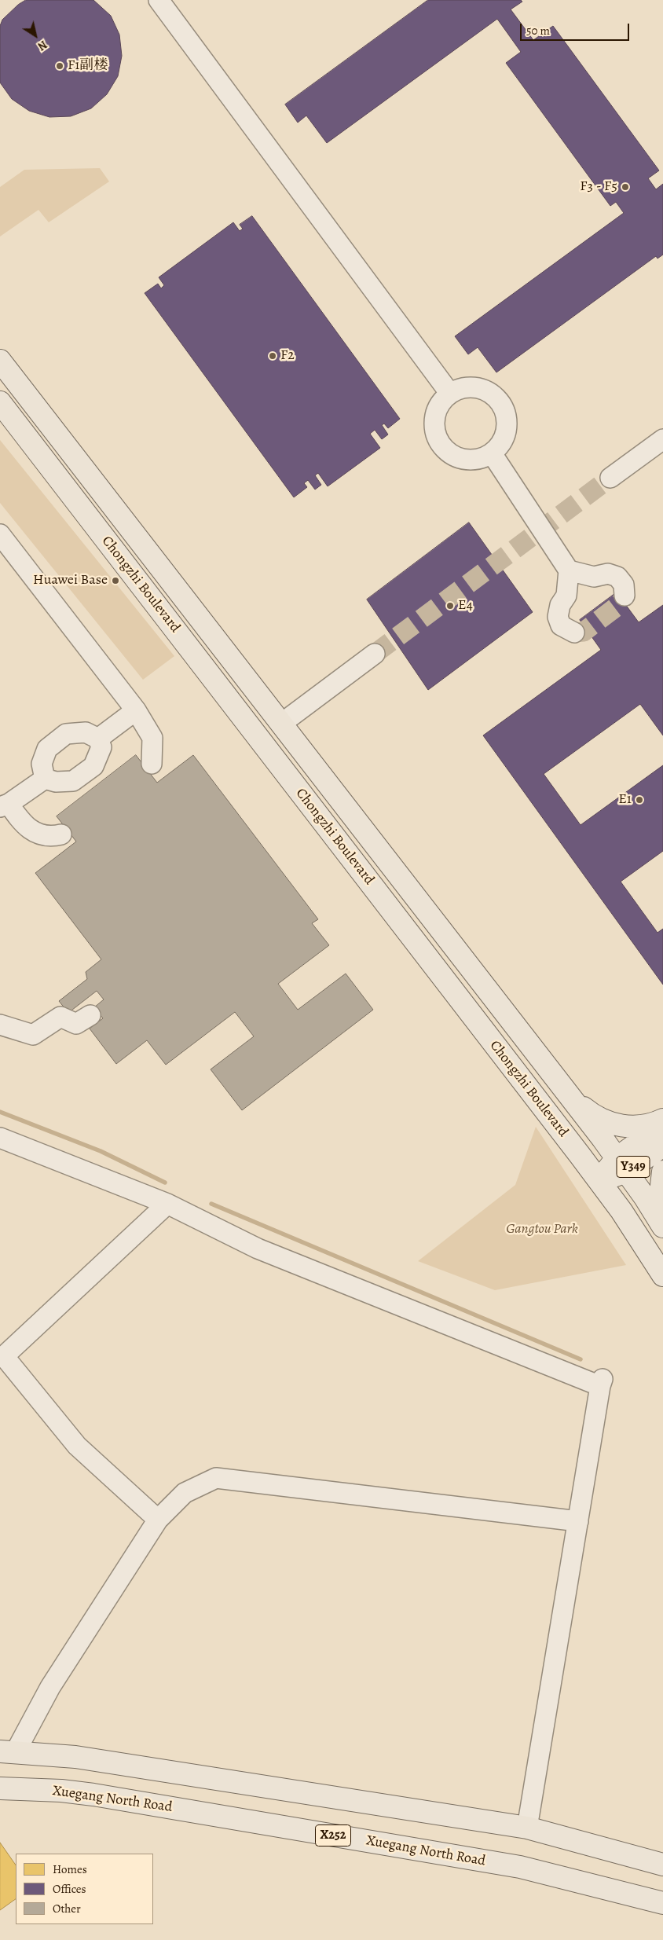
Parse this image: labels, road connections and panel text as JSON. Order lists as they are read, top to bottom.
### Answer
{
  "streets": {
    "main road": [
      "Chongzhi Boulevard",
      "Y349",
      "Xuegang North Road",
      "X252"
    ]
  },
  "crossings": [
    ["Chongzhi Boulevard", "Y349"]
  ],
  "parks": ["Gangtou Park"],
  "places": [
    "F1副楼",
    "F3 - F5",
    "F2",
    "Huawei Base",
    "E4",
    "E1"
  ],
  "legend": ["Homes", "Offices", "Other"],
  "scale_bar": "50 m",
  "north": "bottom right"
}
